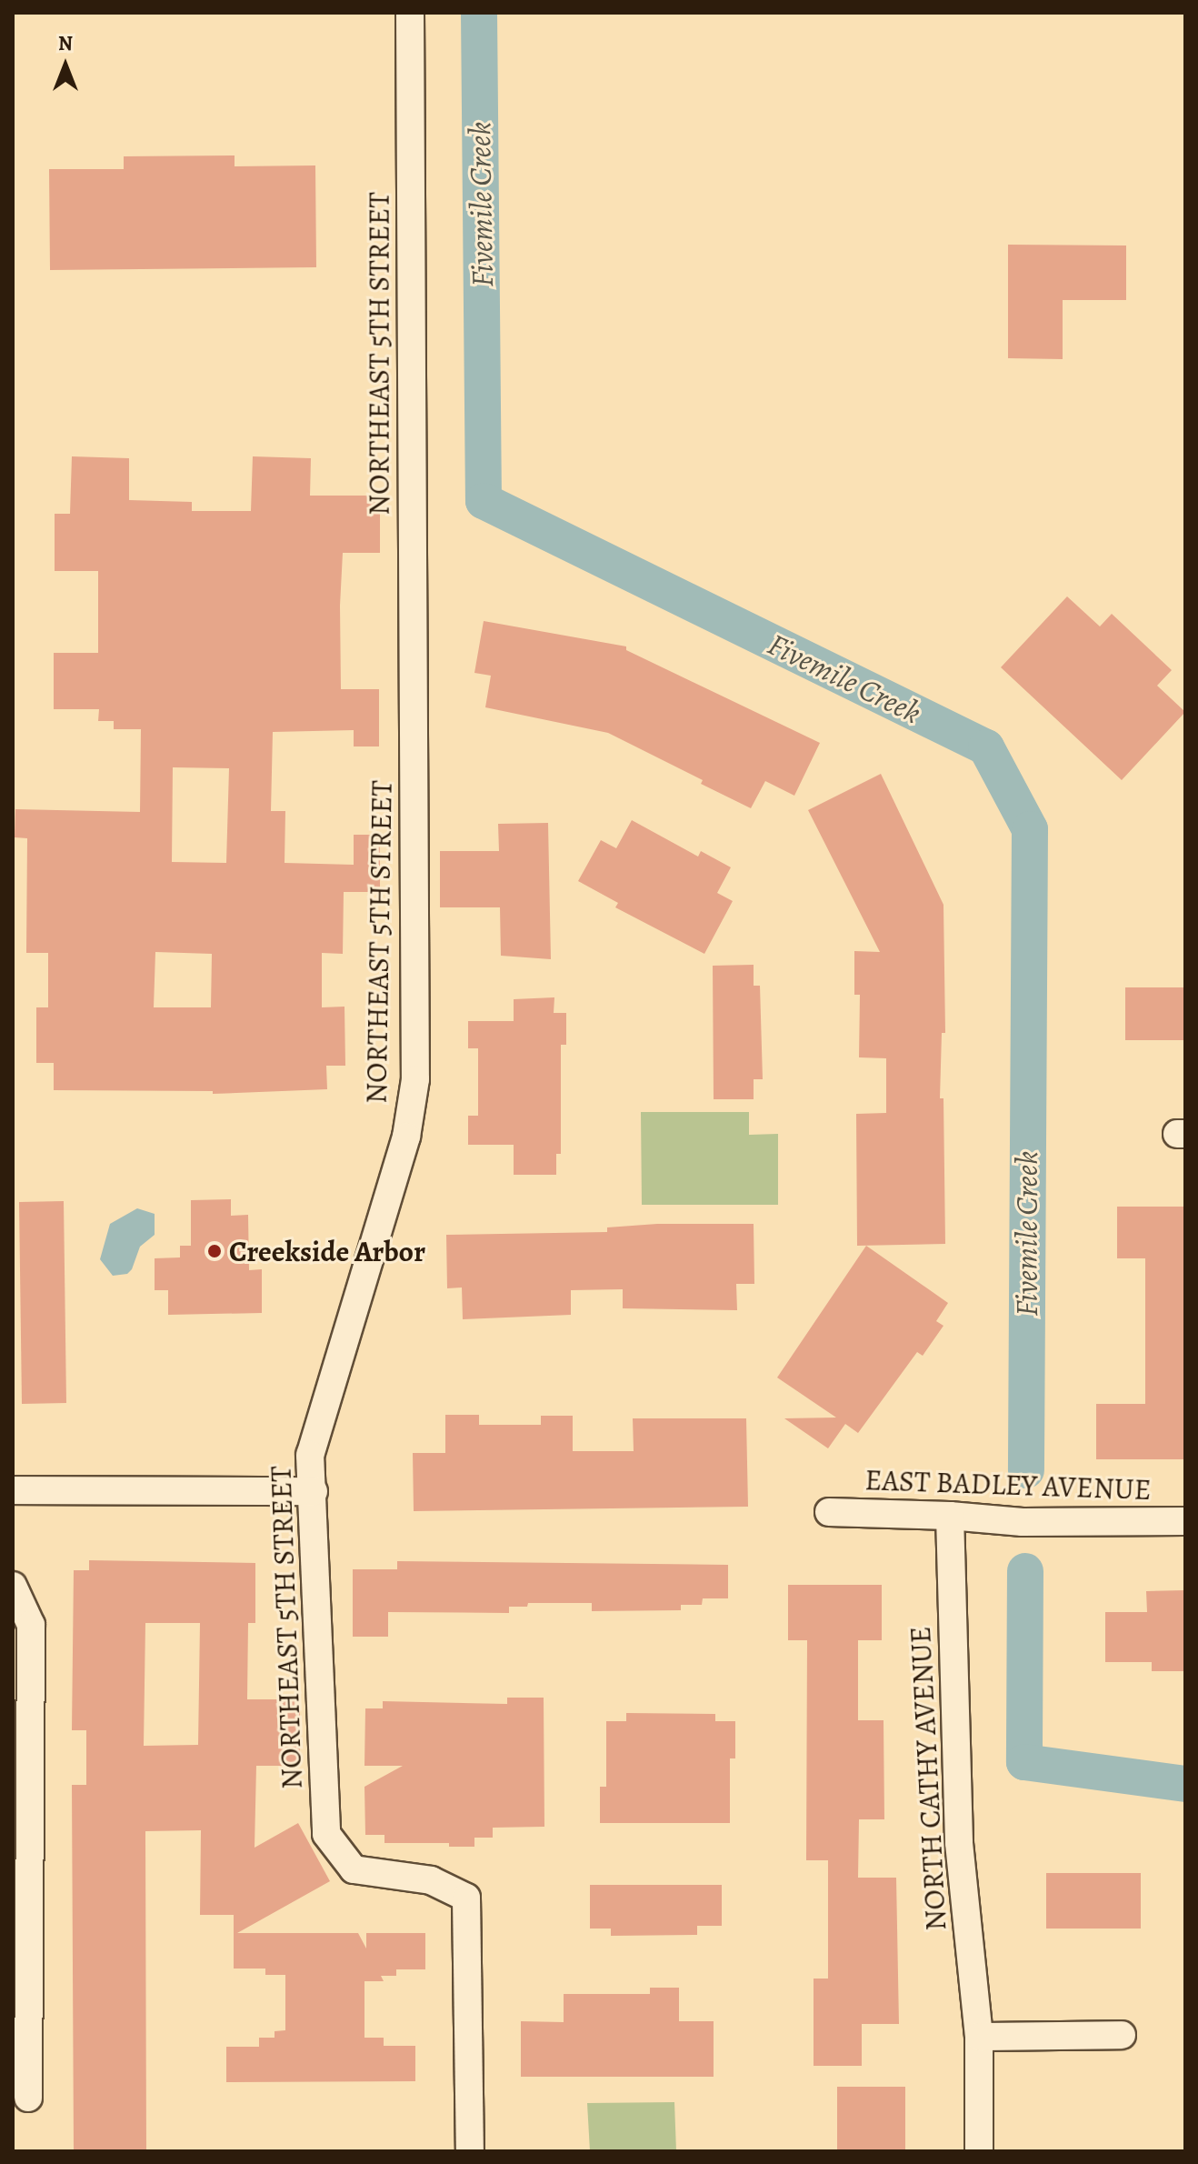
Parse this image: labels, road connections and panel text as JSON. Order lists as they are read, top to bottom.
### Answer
{
  "streets": {
    "street": ["NORTHEAST 5TH STREET", "EAST BADLEY AVENUE", "NORTH CATHY AVENUE"]
  },
  "crossings": [
    ["EAST BADLEY AVENUE", "NORTH CATHY AVENUE"]
  ],
  "water": ["Fivemile Creek"],
  "places": ["Creekside Arbor"],
  "north": "top"
}
